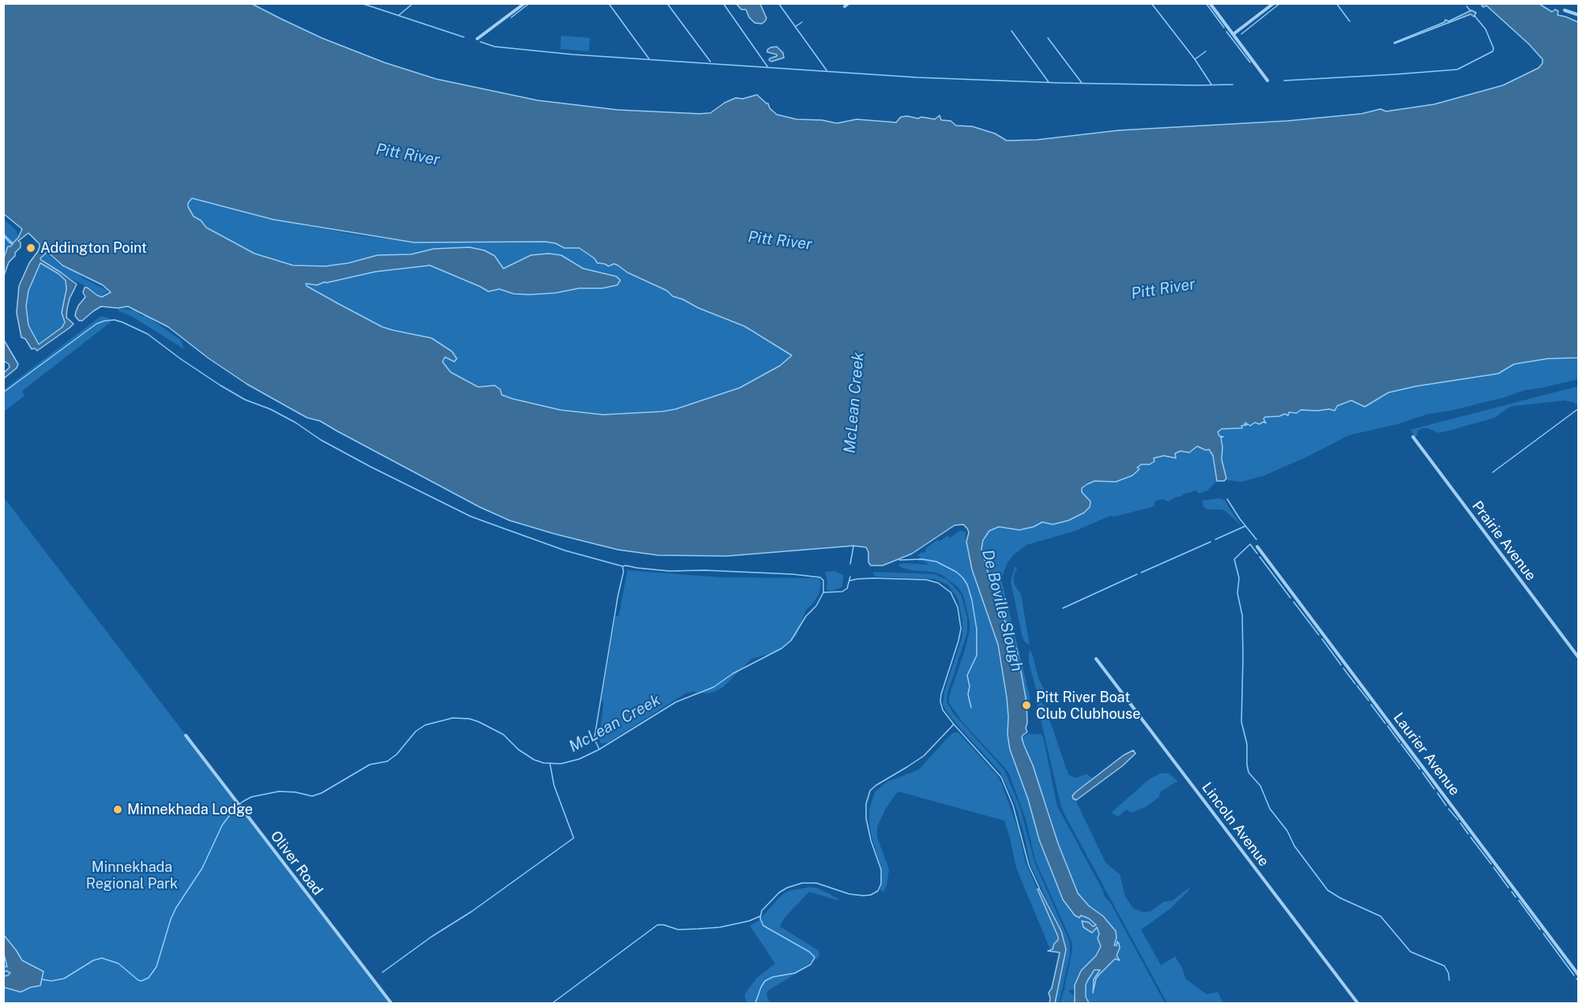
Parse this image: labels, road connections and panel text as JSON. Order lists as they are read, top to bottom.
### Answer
{
  "streets": {
    "street": [
      "Prairie Avenue",
      "Laurier Avenue",
      "Lincoln Avenue",
      "Oliver Road"
    ]
  },
  "water": ["Pitt River", "McLean Creek", "De Boville Slough"],
  "parks": ["Minnekhada Regional Park"],
  "places": ["Addington Point", "Pitt River Boat Club Clubhouse", "Minnekhada Lodge"]
}
